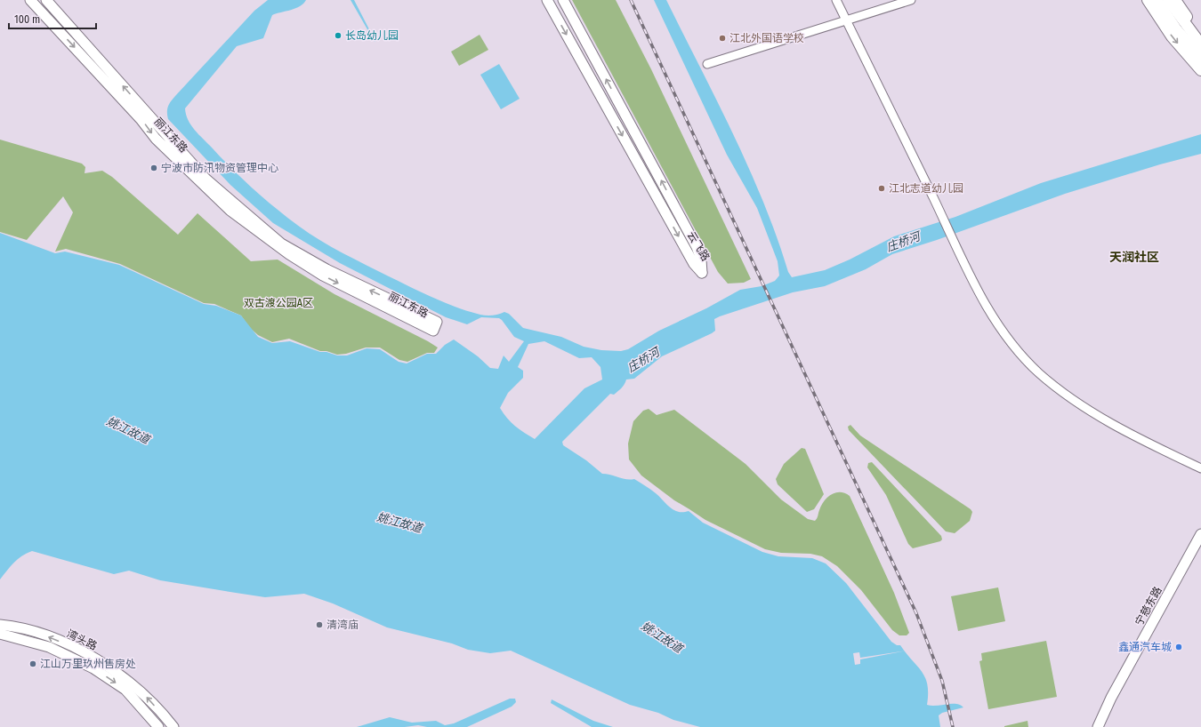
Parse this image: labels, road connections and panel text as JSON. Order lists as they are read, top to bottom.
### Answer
{
  "streets": {
    "main road": [
      "丽江东路",
      "云飞路",
      "宁慈东路",
      "湾头路"
    ]
  },
  "districts": ["天润社区"],
  "water": ["庄桥河", "姚江故道"],
  "parks": ["双古渡公园A区"],
  "places": [
    "长岛幼儿园",
    "江北外国语学校",
    "宁波市防汛物资管理中心",
    "江北志道幼儿园",
    "清湾庙",
    "鑫通汽车城",
    "江山万里玖州售房处"
  ],
  "scale_bar": "100 m"
}
